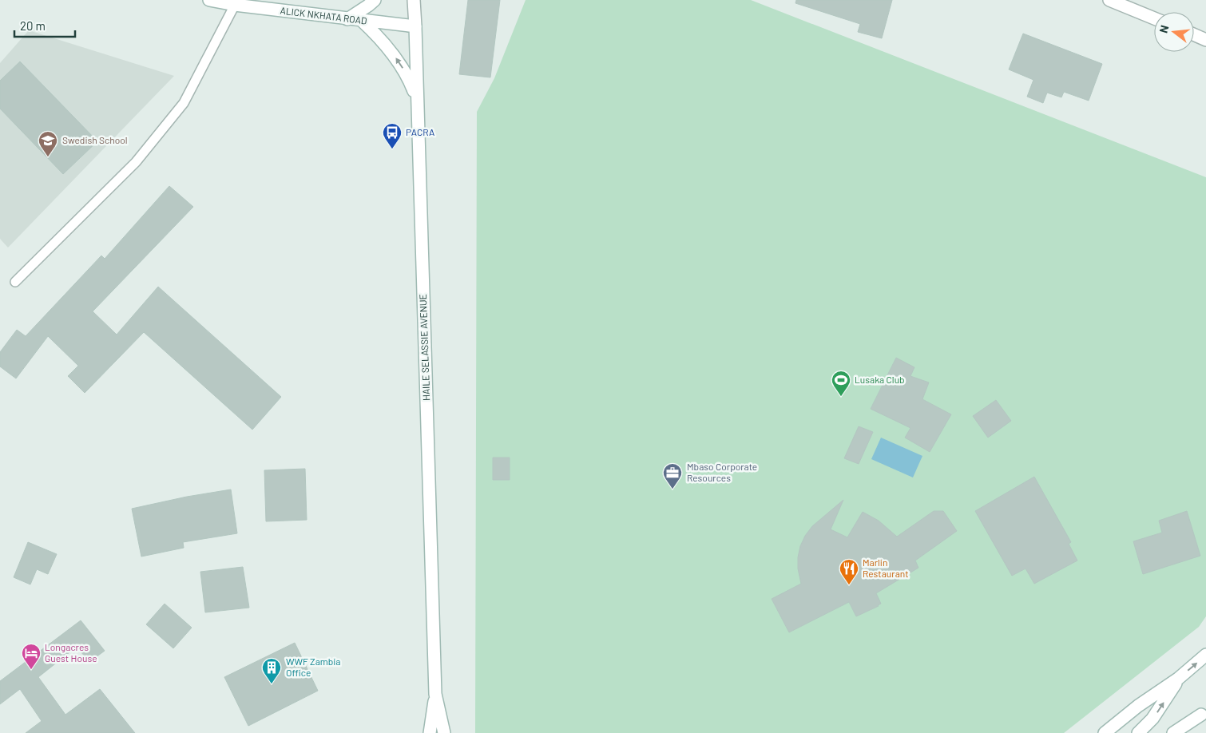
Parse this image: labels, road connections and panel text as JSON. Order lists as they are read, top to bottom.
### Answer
{
  "streets": {
    "main road": ["ALICK NKHATA ROAD", "HAILE SELASSIE AVENUE"]
  },
  "crossings": [
    ["ALICK NKHATA ROAD", "HAILE SELASSIE AVENUE"]
  ],
  "places": {
    "bus stop": ["PACRA"],
    "school or university": ["Swedish School"],
    "sports": ["Lusaka Club"],
    "office": ["Mbaso Corporate Resources"],
    "restaurant": ["Marlin Restaurant"],
    "hotel": ["Longacres Guest House"],
    "building": ["WWF Zambia Office"]
  },
  "scale_bar": "20 m",
  "north": "left"
}
